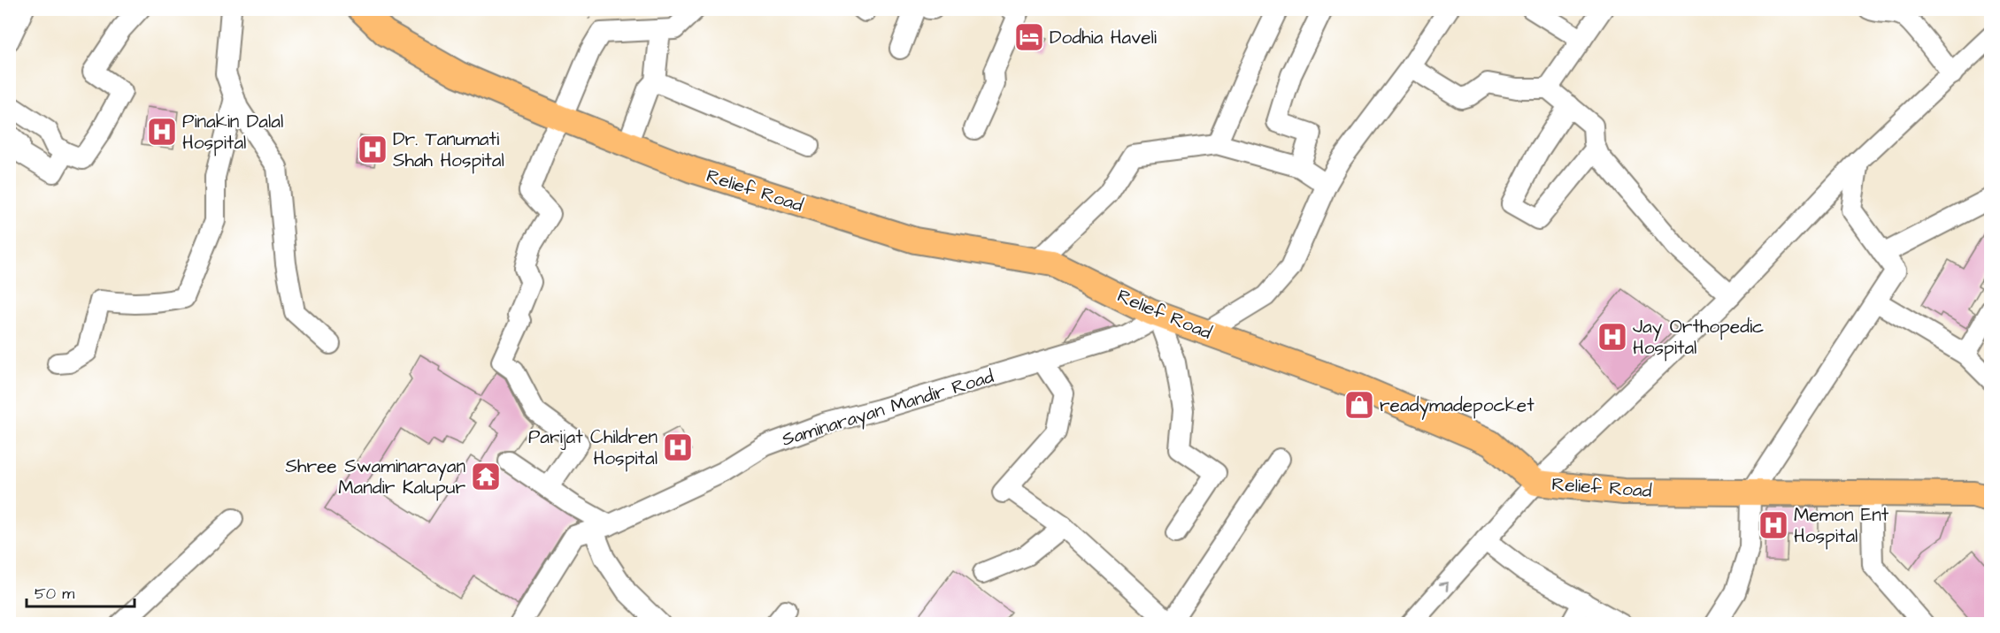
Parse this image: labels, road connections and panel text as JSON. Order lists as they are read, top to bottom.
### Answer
{
  "streets": {
    "main road": ["Relief Road"],
    "street": ["Saminarayan Mandir Road"]
  },
  "crossings": [
    ["Relief Road", "Saminarayan Mandir Road"]
  ],
  "places": {
    "hotel": ["Dodhia Haveli"],
    "hospital": [
      "Pinakin Dalal Hospital",
      "Dr. Tanumati Shah Hospital",
      "Jay Orthopedic Hospital",
      "Parijat Children Hospital",
      "Memon Ent Hospital"
    ],
    "shop": ["readymadepocket"],
    "temple": ["Shree Swaminarayan Mandir Kalupur"]
  },
  "scale_bar": "50 m"
}
